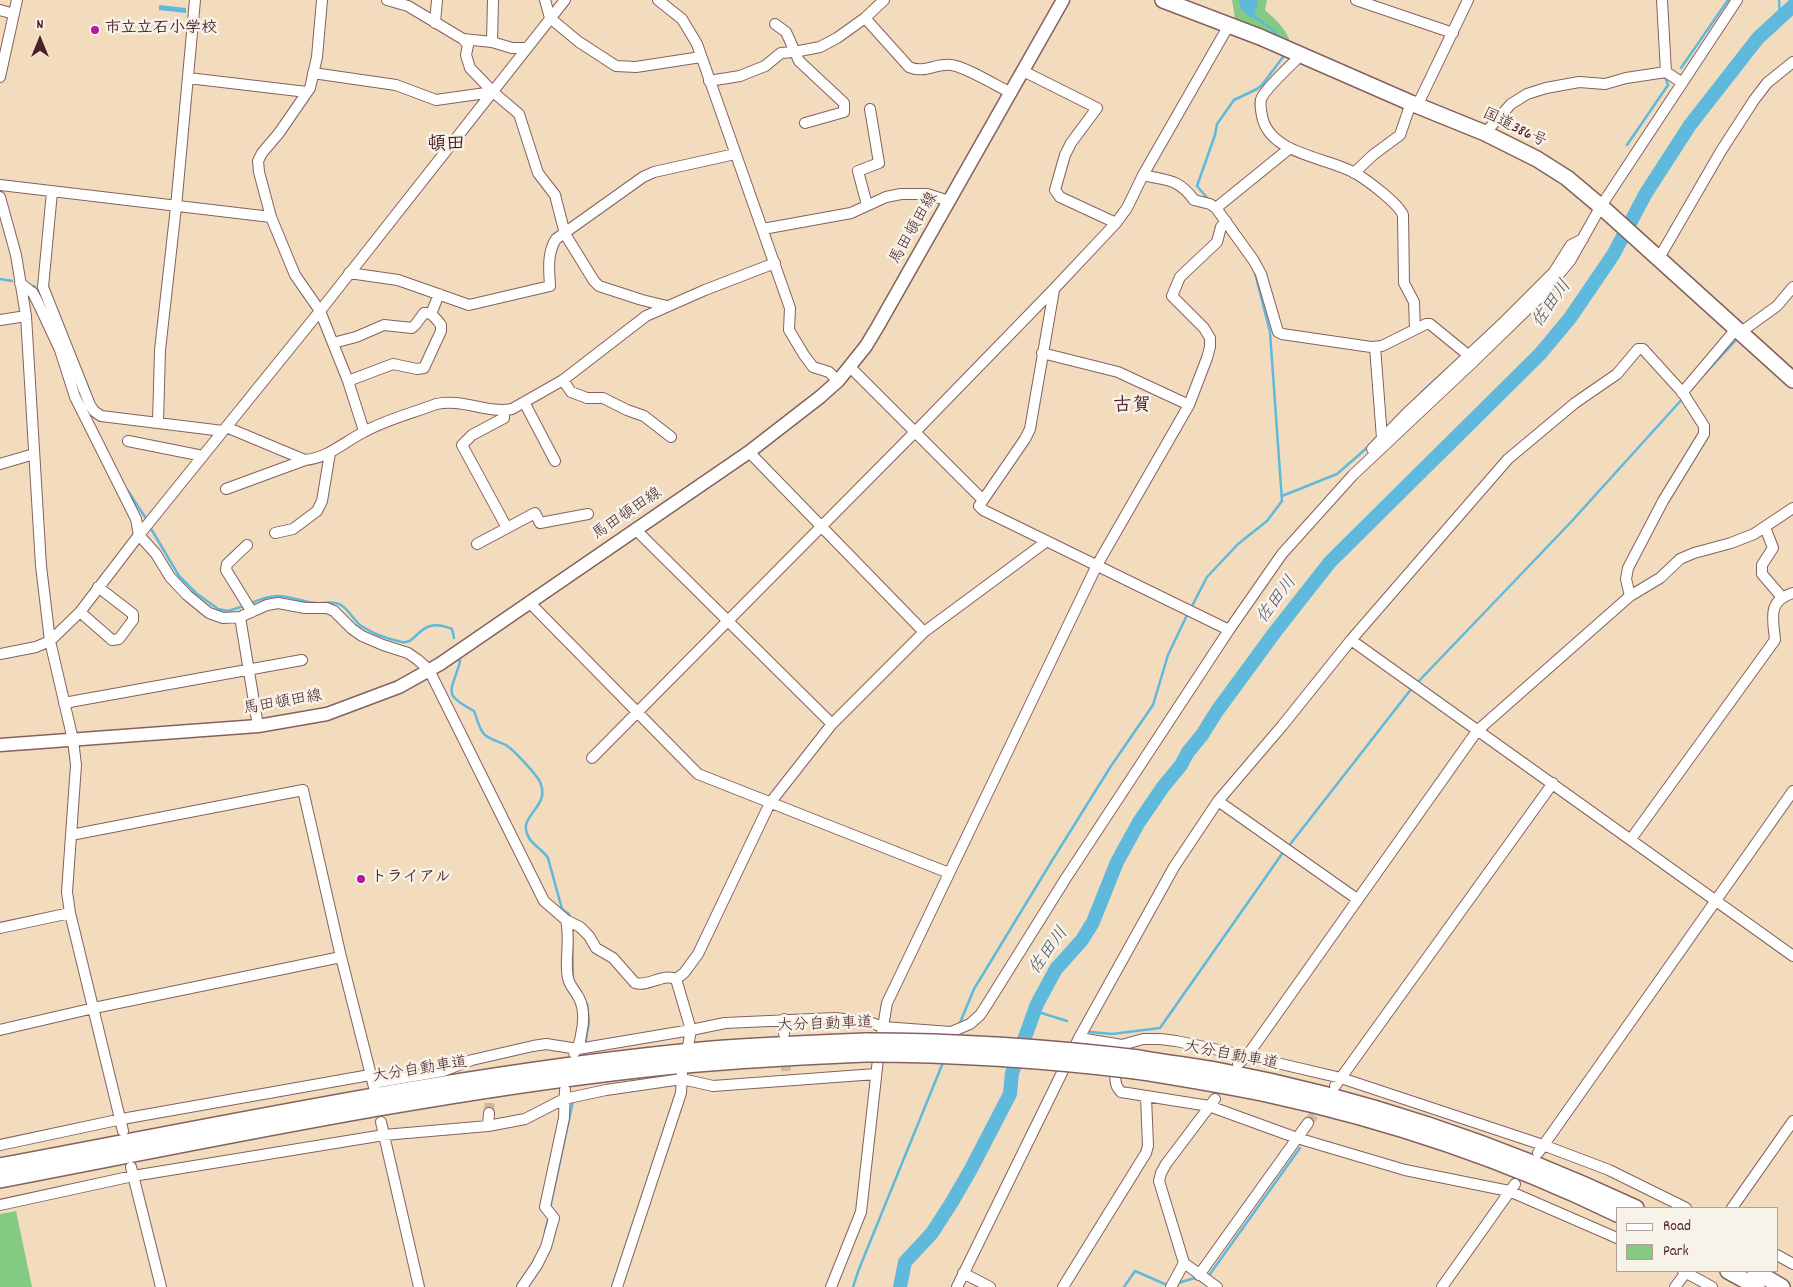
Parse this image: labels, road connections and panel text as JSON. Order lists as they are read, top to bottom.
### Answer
{
  "streets": {
    "highway": ["国道386号", "大分自動車道"],
    "main road": ["馬田頓田線"]
  },
  "districts": ["頓田", "古賀"],
  "water": ["佐田川"],
  "places": ["市立立石小学校", "トライアル"],
  "legend": ["Road", "Park"],
  "north": "top"
}
